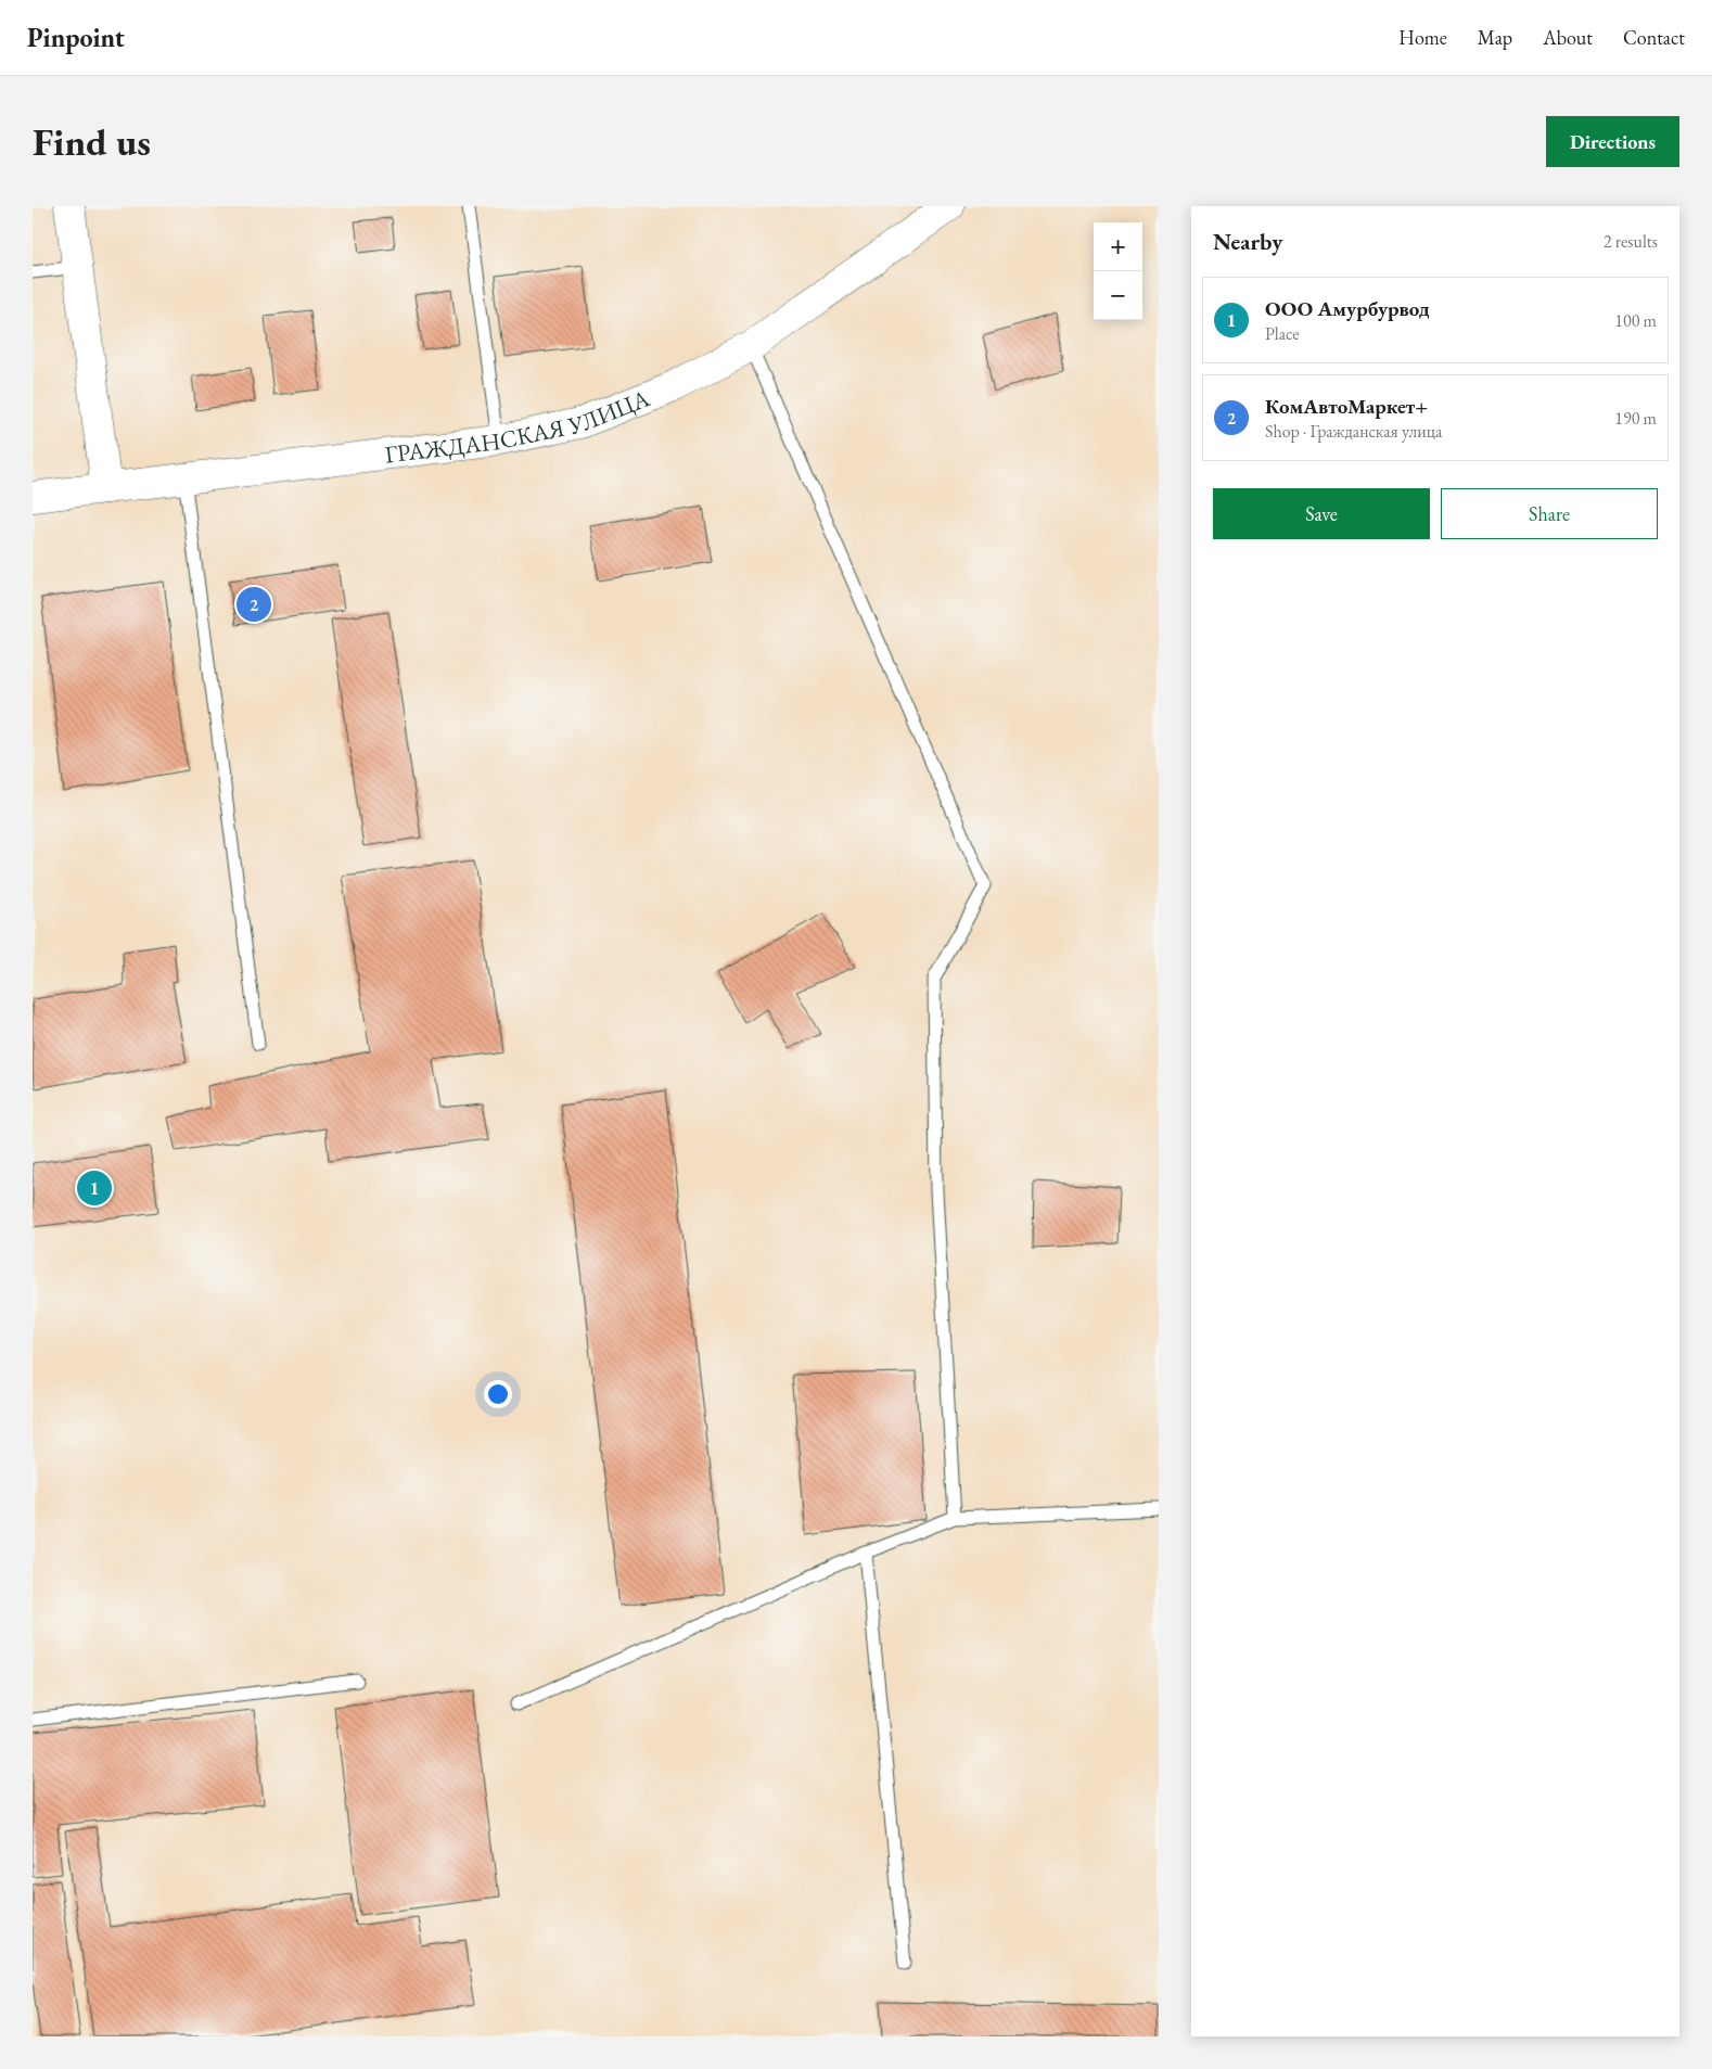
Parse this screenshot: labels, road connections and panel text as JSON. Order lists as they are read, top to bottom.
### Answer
{
  "streets": {
    "street": ["ГРАЖДАНСКАЯ УЛИЦА"]
  },
  "page": {
    "header": "Pinpoint",
    "nav": [
      "Home",
      "Map",
      "About",
      "Contact"
    ],
    "buttons": [
      "Directions",
      ["Save", "Share"]
    ],
    "title": "Find us",
    "heading": ["Nearby", "2 results"],
    "map_buttons": ["+", "−"],
    "list": [
      {
        "mark": "1",
        "name": "ООО Амурбурвод",
        "note": "Place",
        "value": "100 m"
      },
      {
        "mark": "2",
        "name": "КомАвтоМаркет+",
        "note": "Shop · Гражданская улица",
        "value": "190 m"
      }
    ],
    "pins": ["2", "1"]
  }
}
